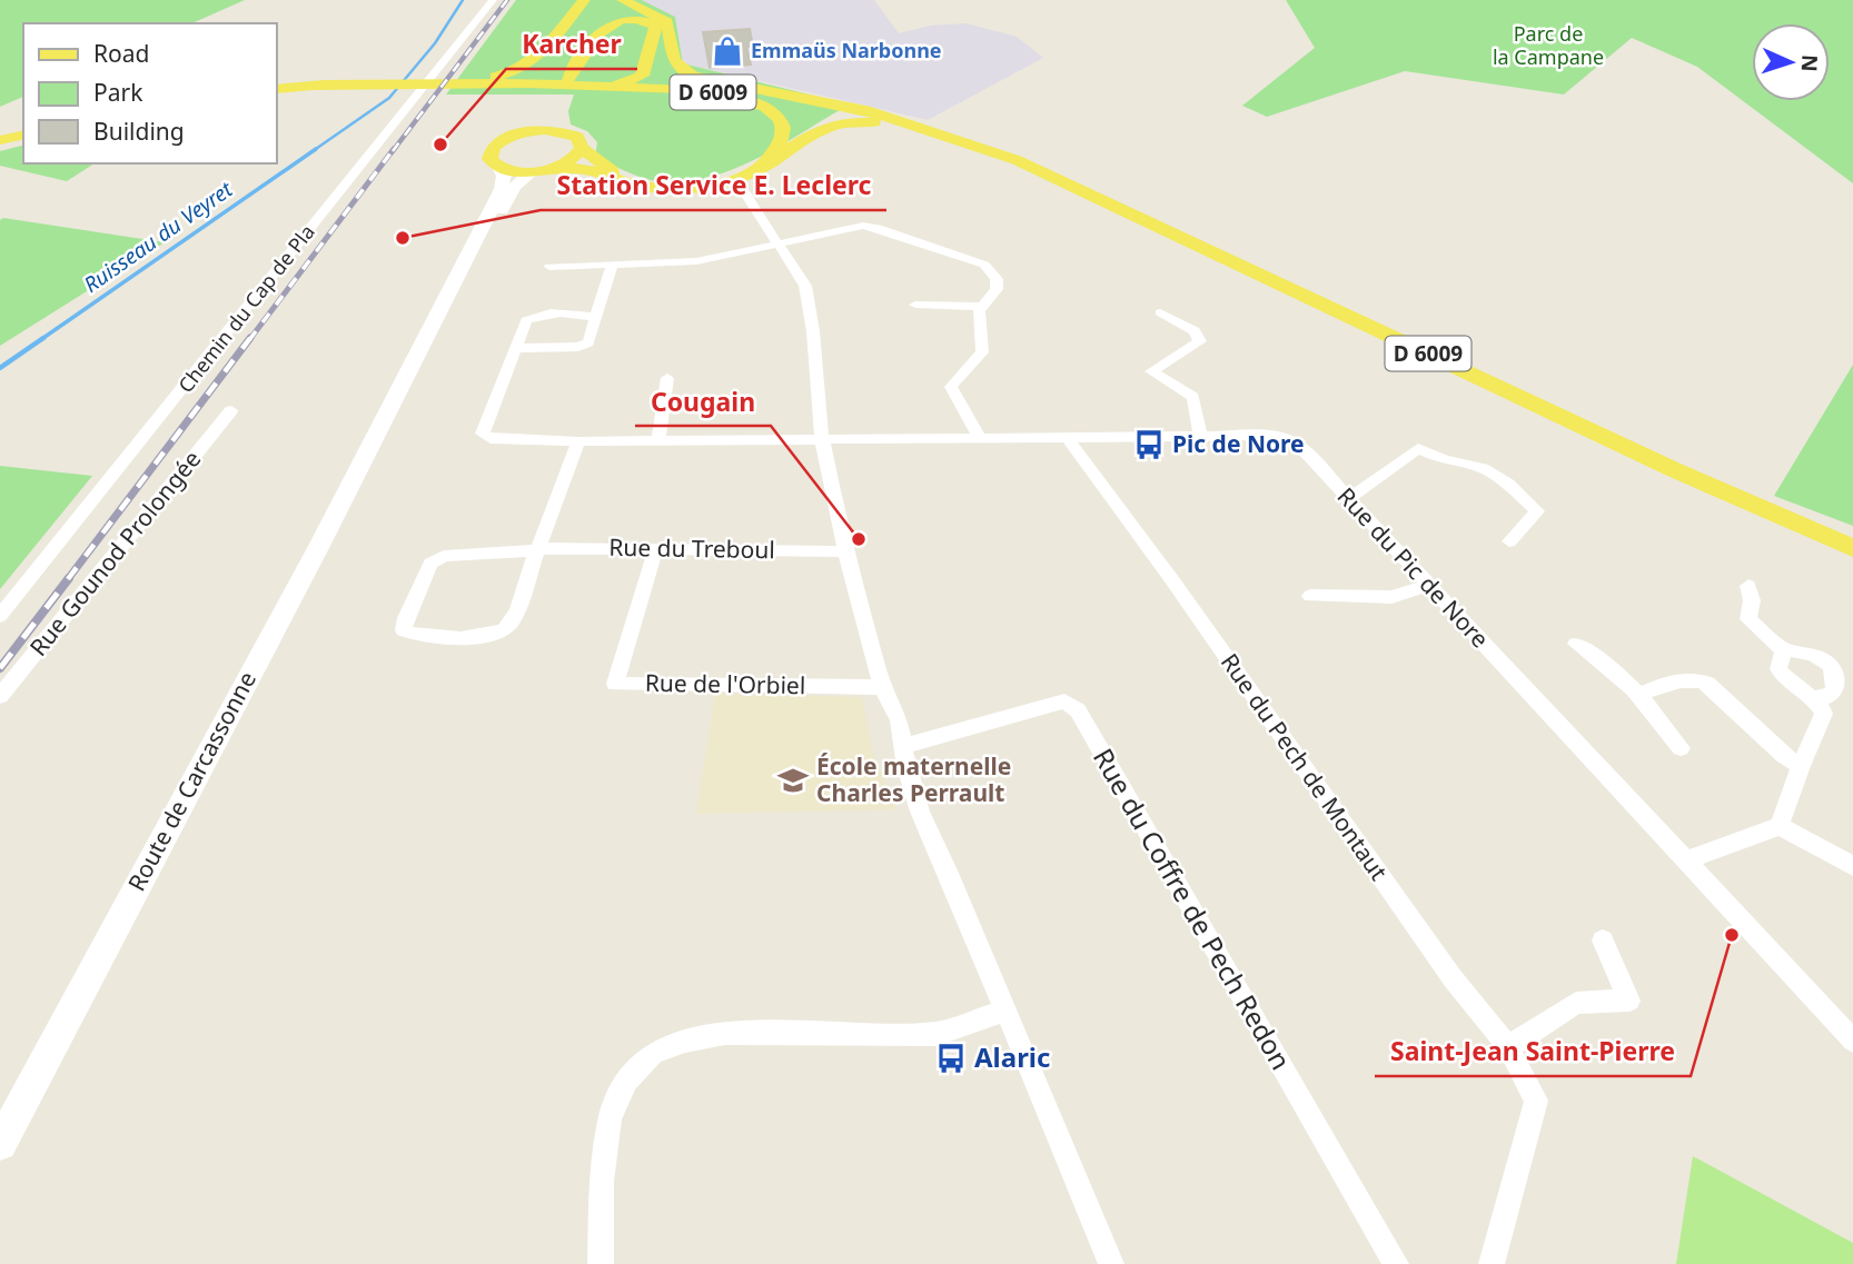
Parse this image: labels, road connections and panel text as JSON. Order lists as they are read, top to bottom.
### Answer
{
  "streets": {
    "main road": ["D 6009", "Route de Carcassonne"],
    "street": [
      "Chemin du Cap de Pla",
      "Rue du Treboul",
      "Rue Gounod Prolongée",
      "Rue du Pic de Nore",
      "Rue de l'Orbiel",
      "Rue du Pech de Montaut",
      "Rue du Coffre de Pech Redon"
    ]
  },
  "crossings": [
    ["Rue du Treboul", "Rue de l'Orbiel"],
    ["Rue du Pic de Nore", "Rue du Pech de Montaut"]
  ],
  "water": ["Ruisseau du Veyret"],
  "parks": ["Parc de la Campane"],
  "places": {
    "shop": ["Emmaüs Narbonne"],
    "other": [
      "Karcher",
      "Station Service E. Leclerc",
      "Cougain",
      "Saint-Jean Saint-Pierre"
    ],
    "bus stop": ["Pic de Nore", "Alaric"],
    "school or university": ["École maternelle Charles Perrault"]
  },
  "legend": ["Road", "Park", "Building"],
  "north": "right"
}
